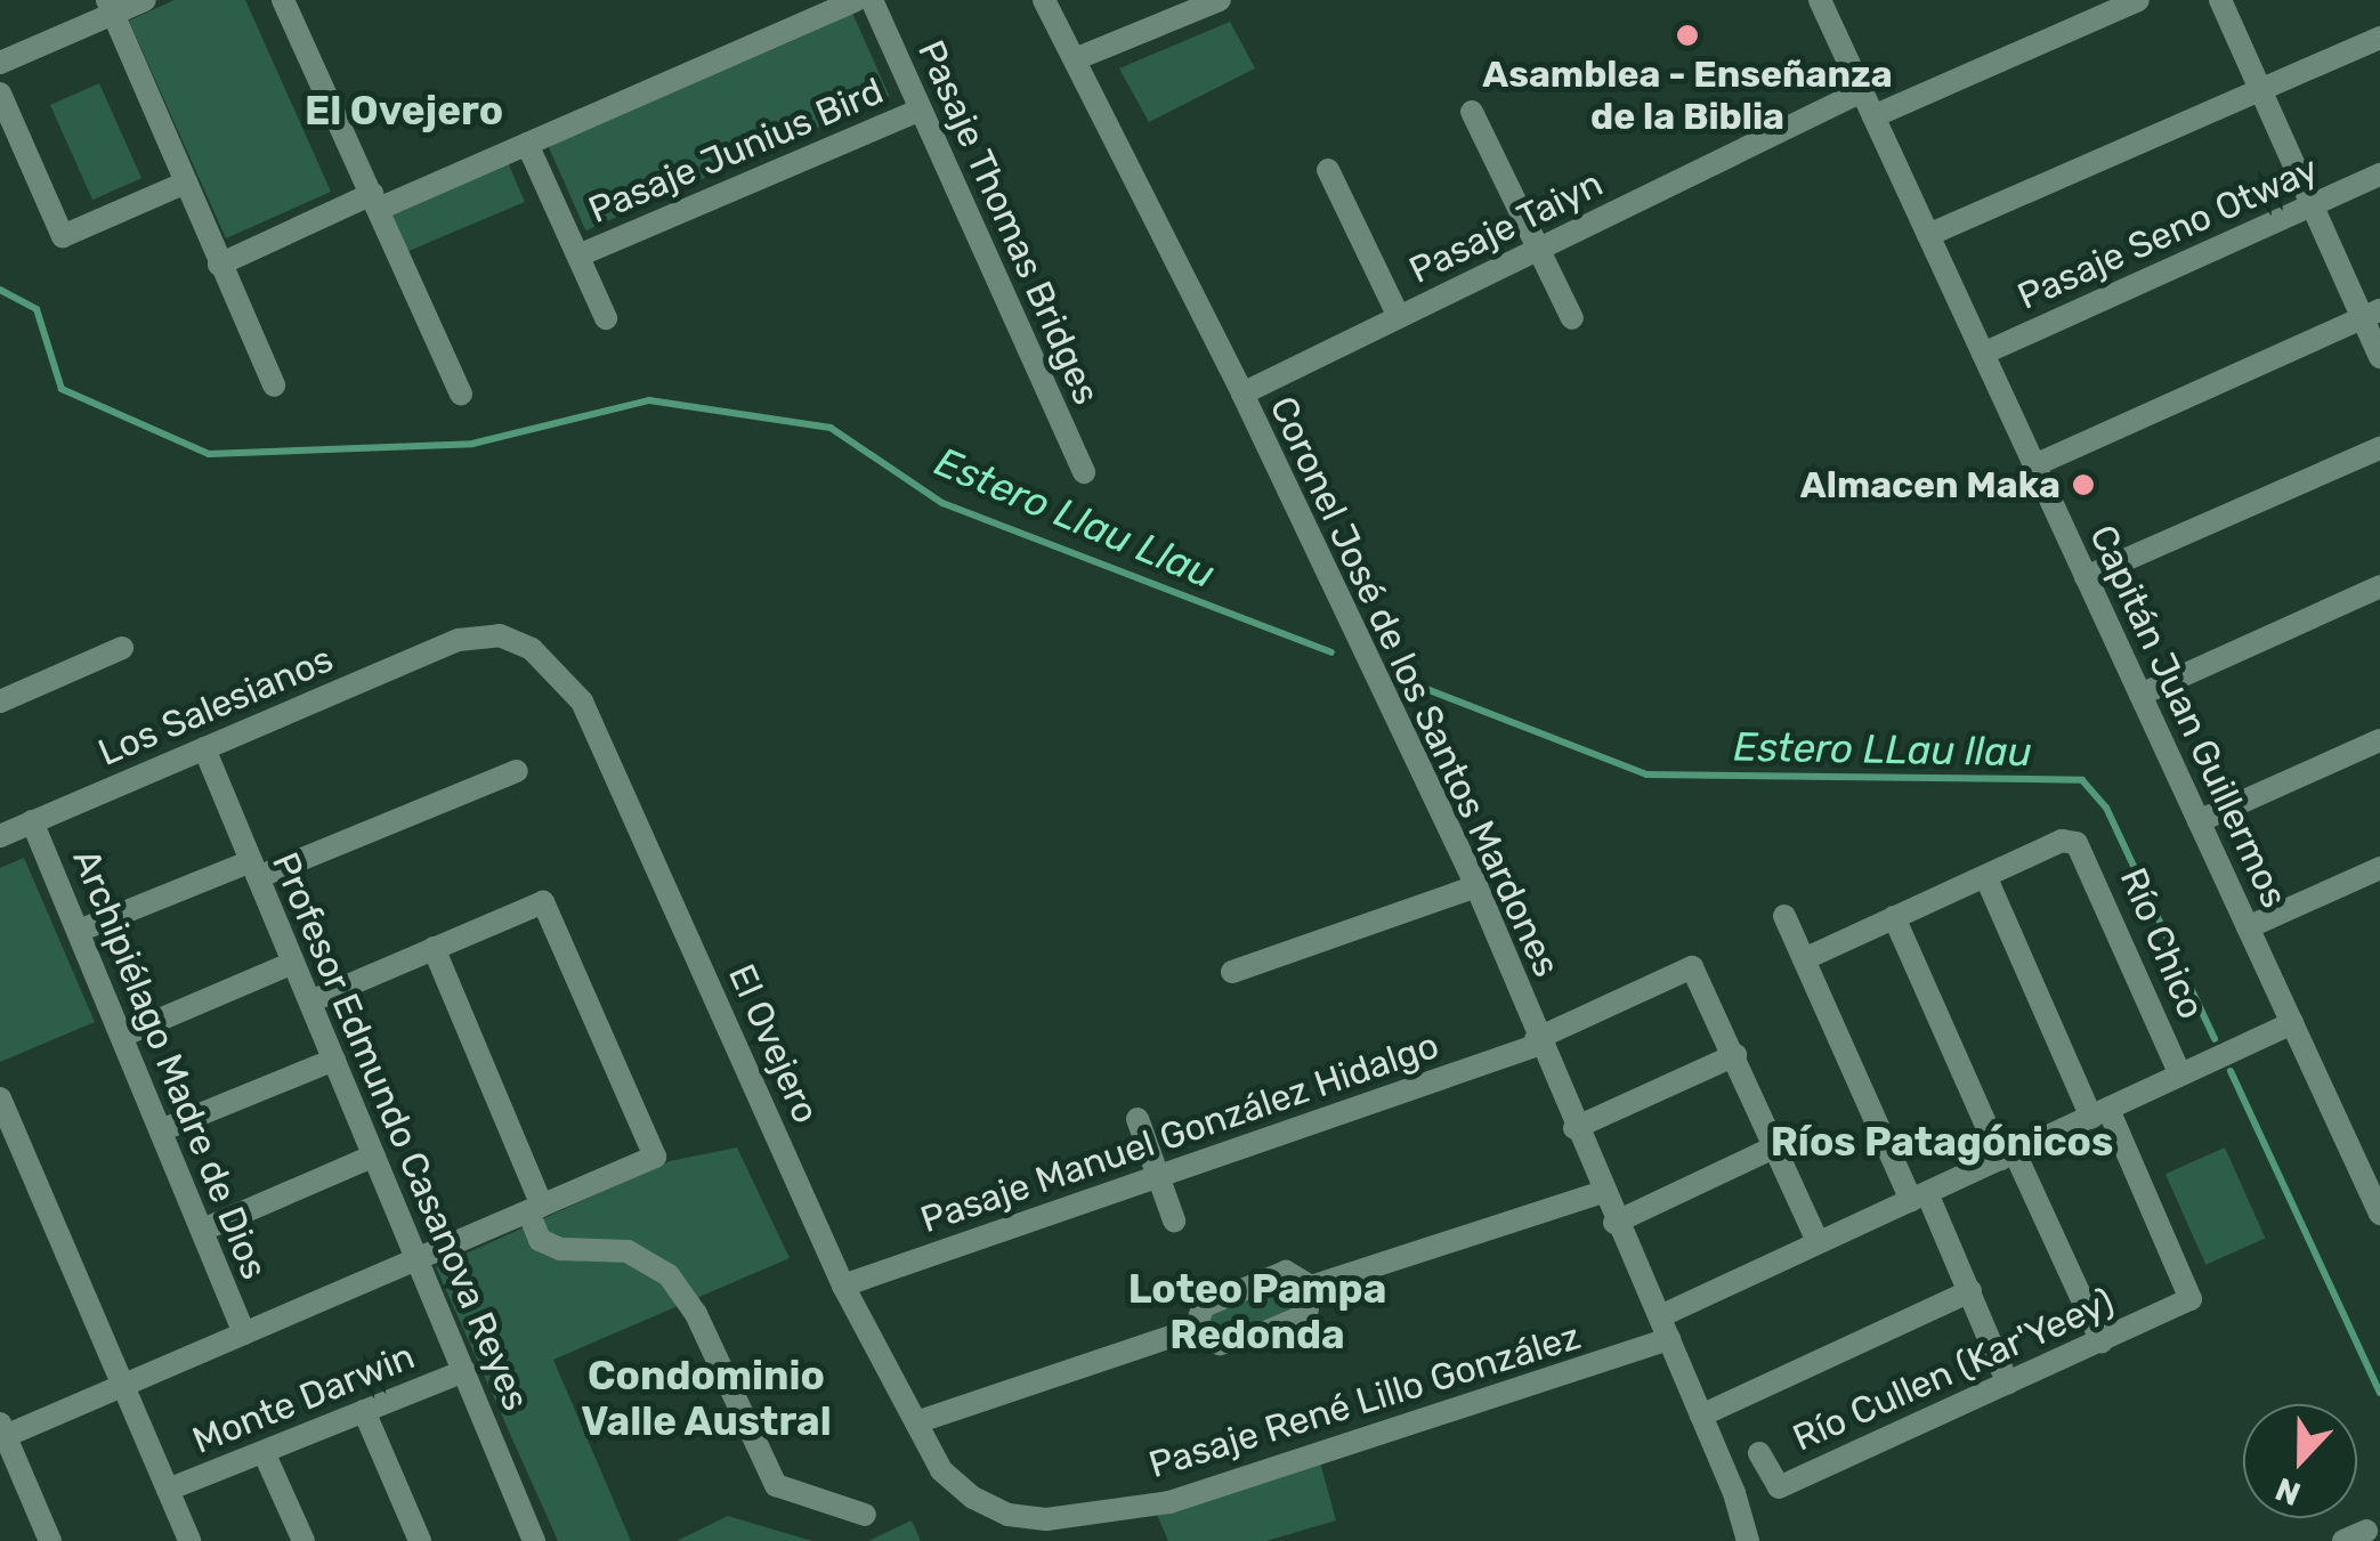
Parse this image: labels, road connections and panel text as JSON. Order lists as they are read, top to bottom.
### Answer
{
  "streets": {
    "street": [
      "Pasaje Junius Bird",
      "Pasaje Thomas Bridges",
      "Pasaje Taiyn",
      "Pasaje Seno Otway",
      "Coronel José de los Santos Mardones",
      "Los Salesianos",
      "Capitán Juan Guillermos",
      "Río Chico",
      "El Ovejero",
      "Archipiélago Madre de Dios",
      "Profesor Edmundo Casanova Reyes",
      "Pasaje Manuel González Hidalgo",
      "Río Cullen (Kar'Yeey)",
      "Monte Darwin",
      "Pasaje René Lillo González"
    ]
  },
  "crossings": [
    ["Pasaje Junius Bird", "Pasaje Thomas Bridges"],
    ["Pasaje Taiyn", "Coronel José de los Santos Mardones"],
    ["Pasaje Taiyn", "Capitán Juan Guillermos"],
    ["Pasaje Seno Otway", "Capitán Juan Guillermos"],
    ["Coronel José de los Santos Mardones", "Pasaje Manuel González Hidalgo"],
    ["Coronel José de los Santos Mardones", "Pasaje René Lillo González"],
    ["Los Salesianos", "El Ovejero"],
    ["Los Salesianos", "Archipiélago Madre de Dios"],
    ["Los Salesianos", "Profesor Edmundo Casanova Reyes"],
    ["El Ovejero", "Pasaje Manuel González Hidalgo"],
    ["El Ovejero", "Pasaje René Lillo González"],
    ["Profesor Edmundo Casanova Reyes", "Monte Darwin"]
  ],
  "districts": [
    "El Ovejero",
    "Ríos Patagónicos",
    "Loteo Pampa Redonda",
    "Condominio Valle Austral"
  ],
  "water": ["Estero Llau Llau", "Estero LLau llau"],
  "places": ["Asamblea - Enseñanza de la Biblia", "Almacen Maka"],
  "north": "bottom"
}
